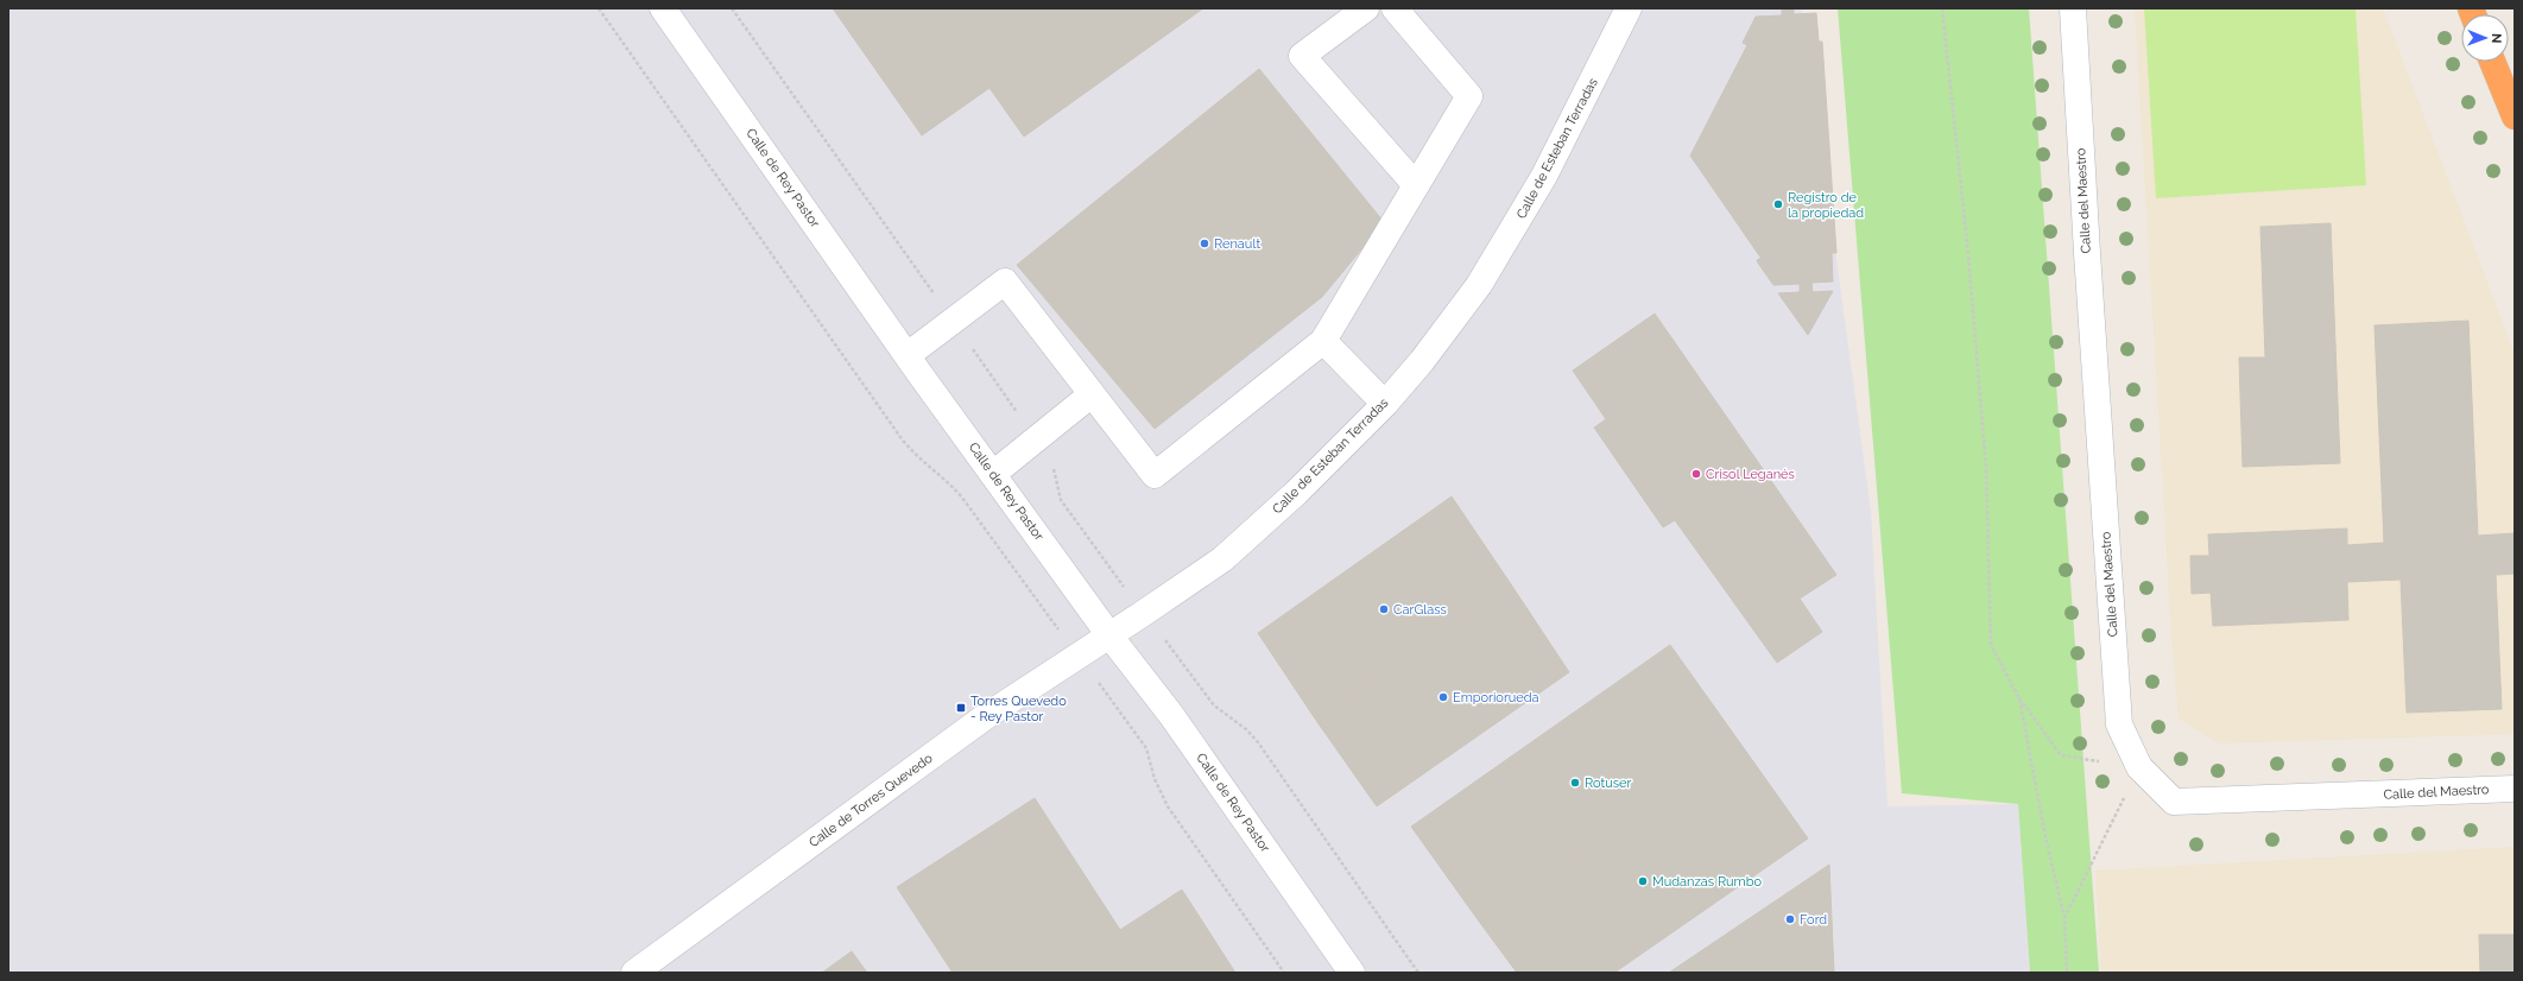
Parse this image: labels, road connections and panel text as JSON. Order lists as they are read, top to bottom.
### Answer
{
  "streets": {
    "street": [
      "Calle de Esteban Terradas",
      "Calle de Rey Pastor",
      "Calle del Maestro",
      "Calle de Torres Quevedo"
    ]
  },
  "crossings": [
    ["Calle de Esteban Terradas", "Calle de Rey Pastor"],
    ["Calle de Esteban Terradas", "Calle de Torres Quevedo"],
    ["Calle de Rey Pastor", "Calle de Torres Quevedo"]
  ],
  "places": {
    "other": [
      "Registro de la propiedad",
      "Renault",
      "Crisol Leganés",
      "CarGlass",
      "Emporiorueda",
      "Rotuser",
      "Mudanzas Rumbo",
      "Ford"
    ],
    "transit": ["Torres Quevedo - Rey Pastor"]
  },
  "north": "right"
}
